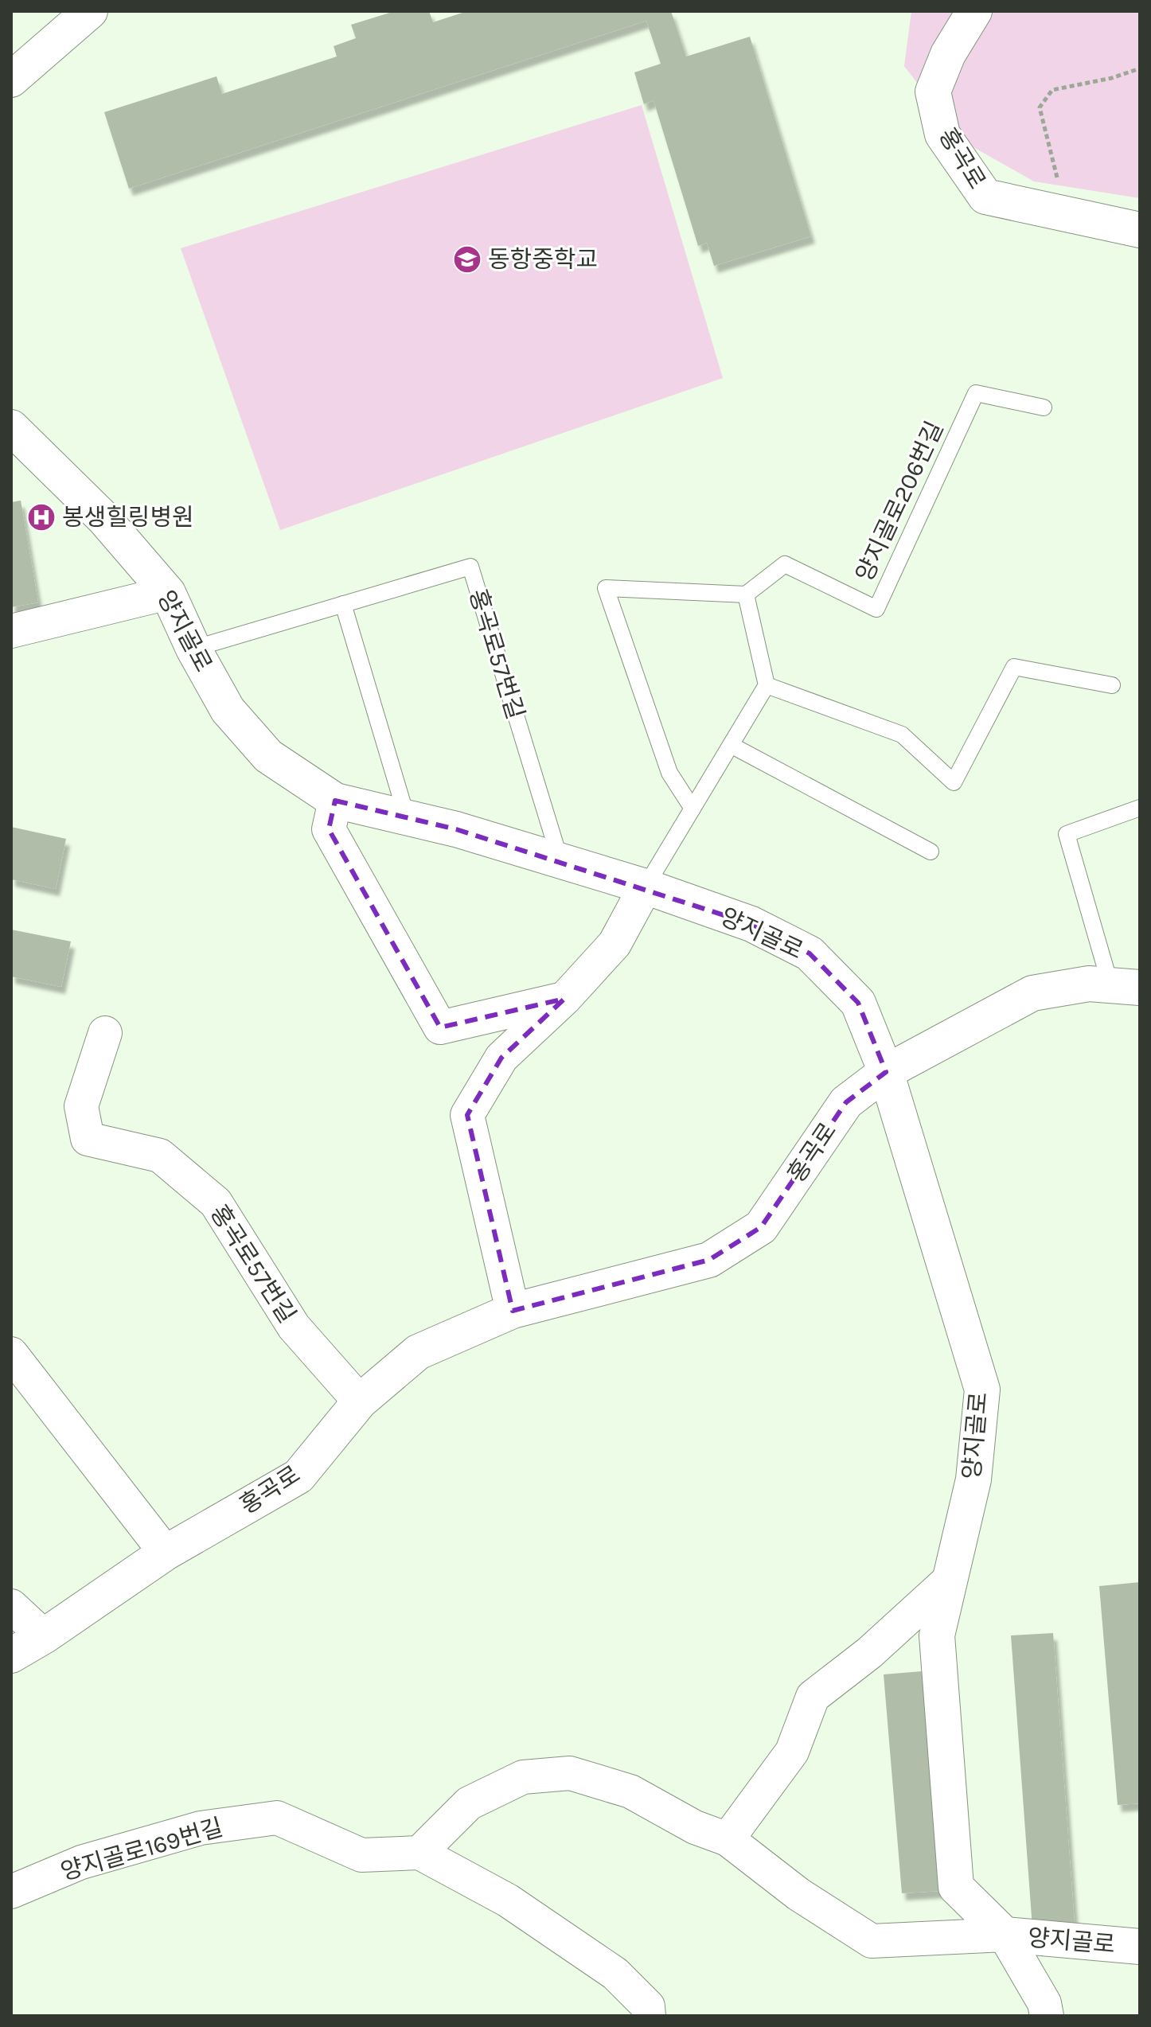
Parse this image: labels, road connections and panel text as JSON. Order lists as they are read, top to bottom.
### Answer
{
  "streets": {
    "street": [
      "홍곡로",
      "양지골로",
      "홍곡로57번길",
      "양지골로169번길"
    ],
    "lane": ["양지골로206번길"]
  },
  "crossings": [
    ["홍곡로", "양지골로"],
    ["홍곡로", "홍곡로57번길"],
    ["양지골로", "홍곡로57번길"]
  ],
  "places": {
    "school or university": ["동항중학교"],
    "hospital": ["봉생힐링병원"]
  }
}
